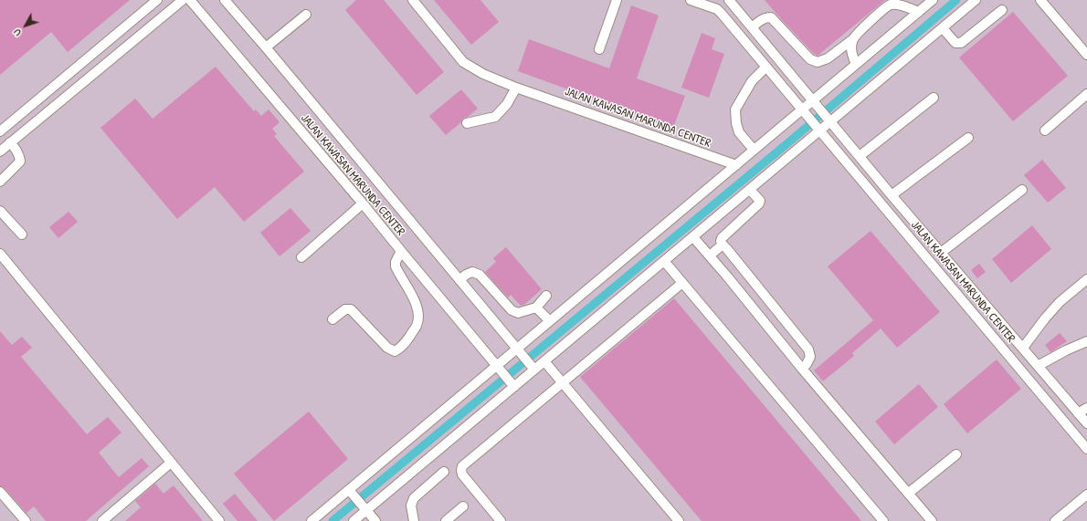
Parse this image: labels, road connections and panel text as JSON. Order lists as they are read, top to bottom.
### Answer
{
  "streets": {
    "lane": ["JALAN KAWASAN MARUNDA CENTER"]
  },
  "north": "bottom left"
}
